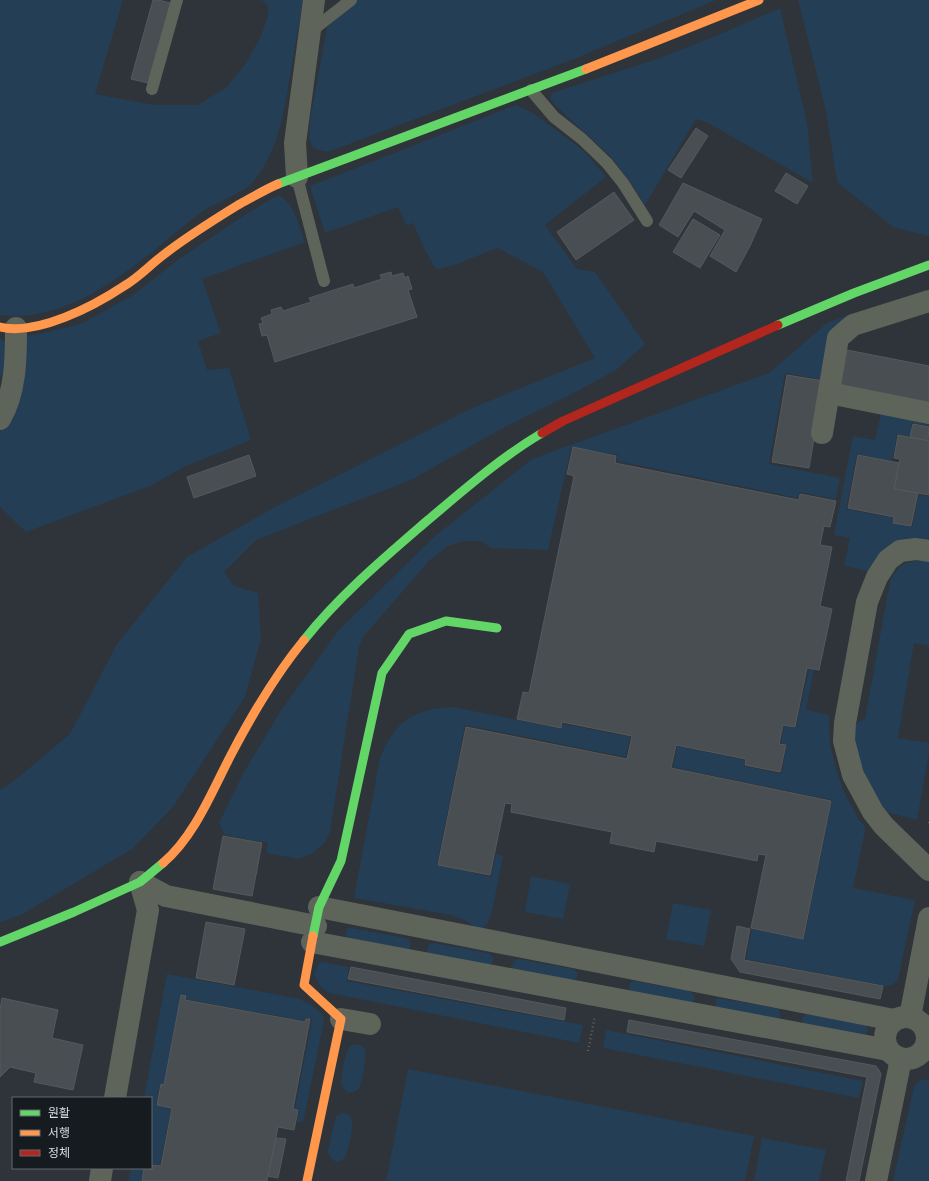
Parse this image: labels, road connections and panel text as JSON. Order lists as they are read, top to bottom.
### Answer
{
  "legend": ["원활", "서행", "정체"]
}
